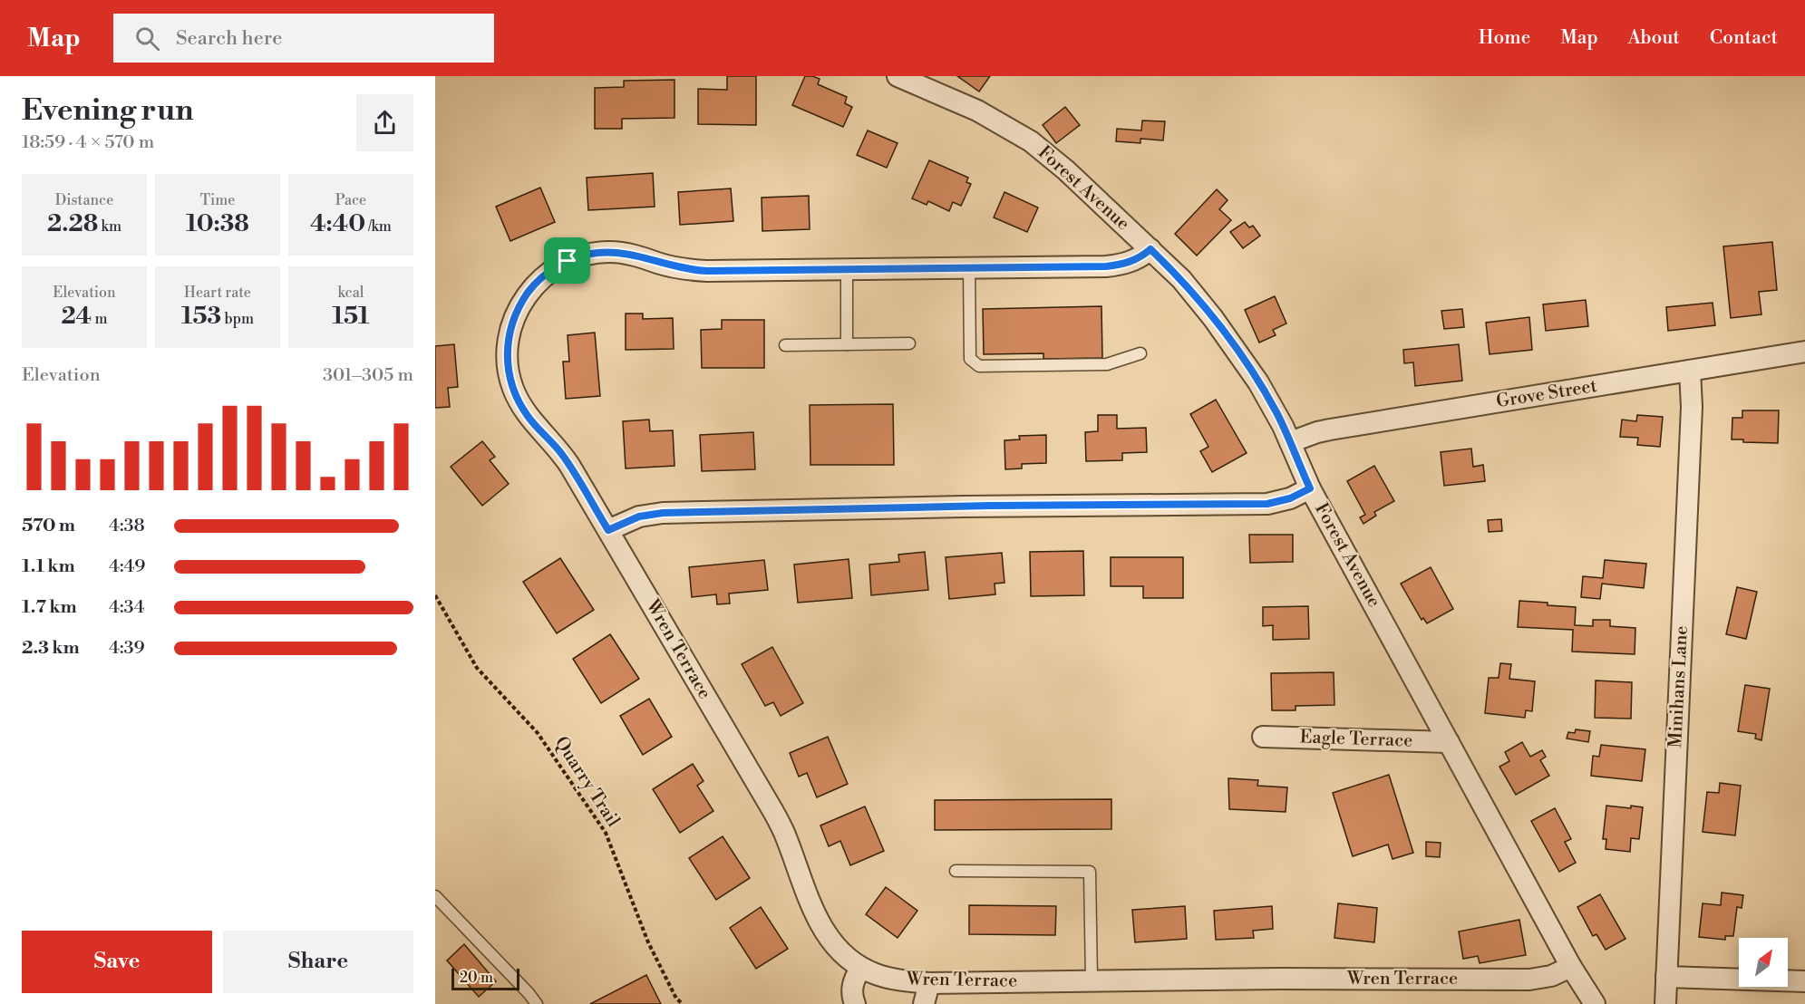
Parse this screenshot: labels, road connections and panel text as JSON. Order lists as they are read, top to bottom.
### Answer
{
  "streets": {
    "street": [
      "Forest Avenue",
      "Grove Street",
      "Wren Terrace",
      "Minihans Lane",
      "Eagle Terrace"
    ],
    "path": ["Quarry Trail"]
  },
  "crossings": [
    ["Forest Avenue", "Grove Street"],
    ["Forest Avenue", "Wren Terrace"],
    ["Forest Avenue", "Eagle Terrace"],
    ["Grove Street", "Minihans Lane"]
  ],
  "scale_bar": "20 m",
  "north": "top right",
  "page": {
    "header": "Map",
    "search": "Search here",
    "nav": [
      "Home",
      "Map",
      "About",
      "Contact"
    ],
    "heading": ["Evening run", "18:59 · 4 × 570 m"],
    "stats": [
      ["Distance", "2.28 km"],
      ["Time", "10:38"],
      ["Pace", "4:40 /km"],
      ["Elevation", "24 m"],
      ["Heart rate", "153 bpm"],
      ["kcal", "151"]
    ],
    "chart": ["Elevation", "301–305 m"],
    "list": [
      {
        "name": "570 m",
        "note": "4:38"
      },
      {
        "name": "1.1 km",
        "note": "4:49"
      },
      {
        "name": "1.7 km",
        "note": "4:34"
      },
      {
        "name": "2.3 km",
        "note": "4:39"
      }
    ],
    "buttons": ["Save", "Share"],
    "scale": "20 m"
  }
}
